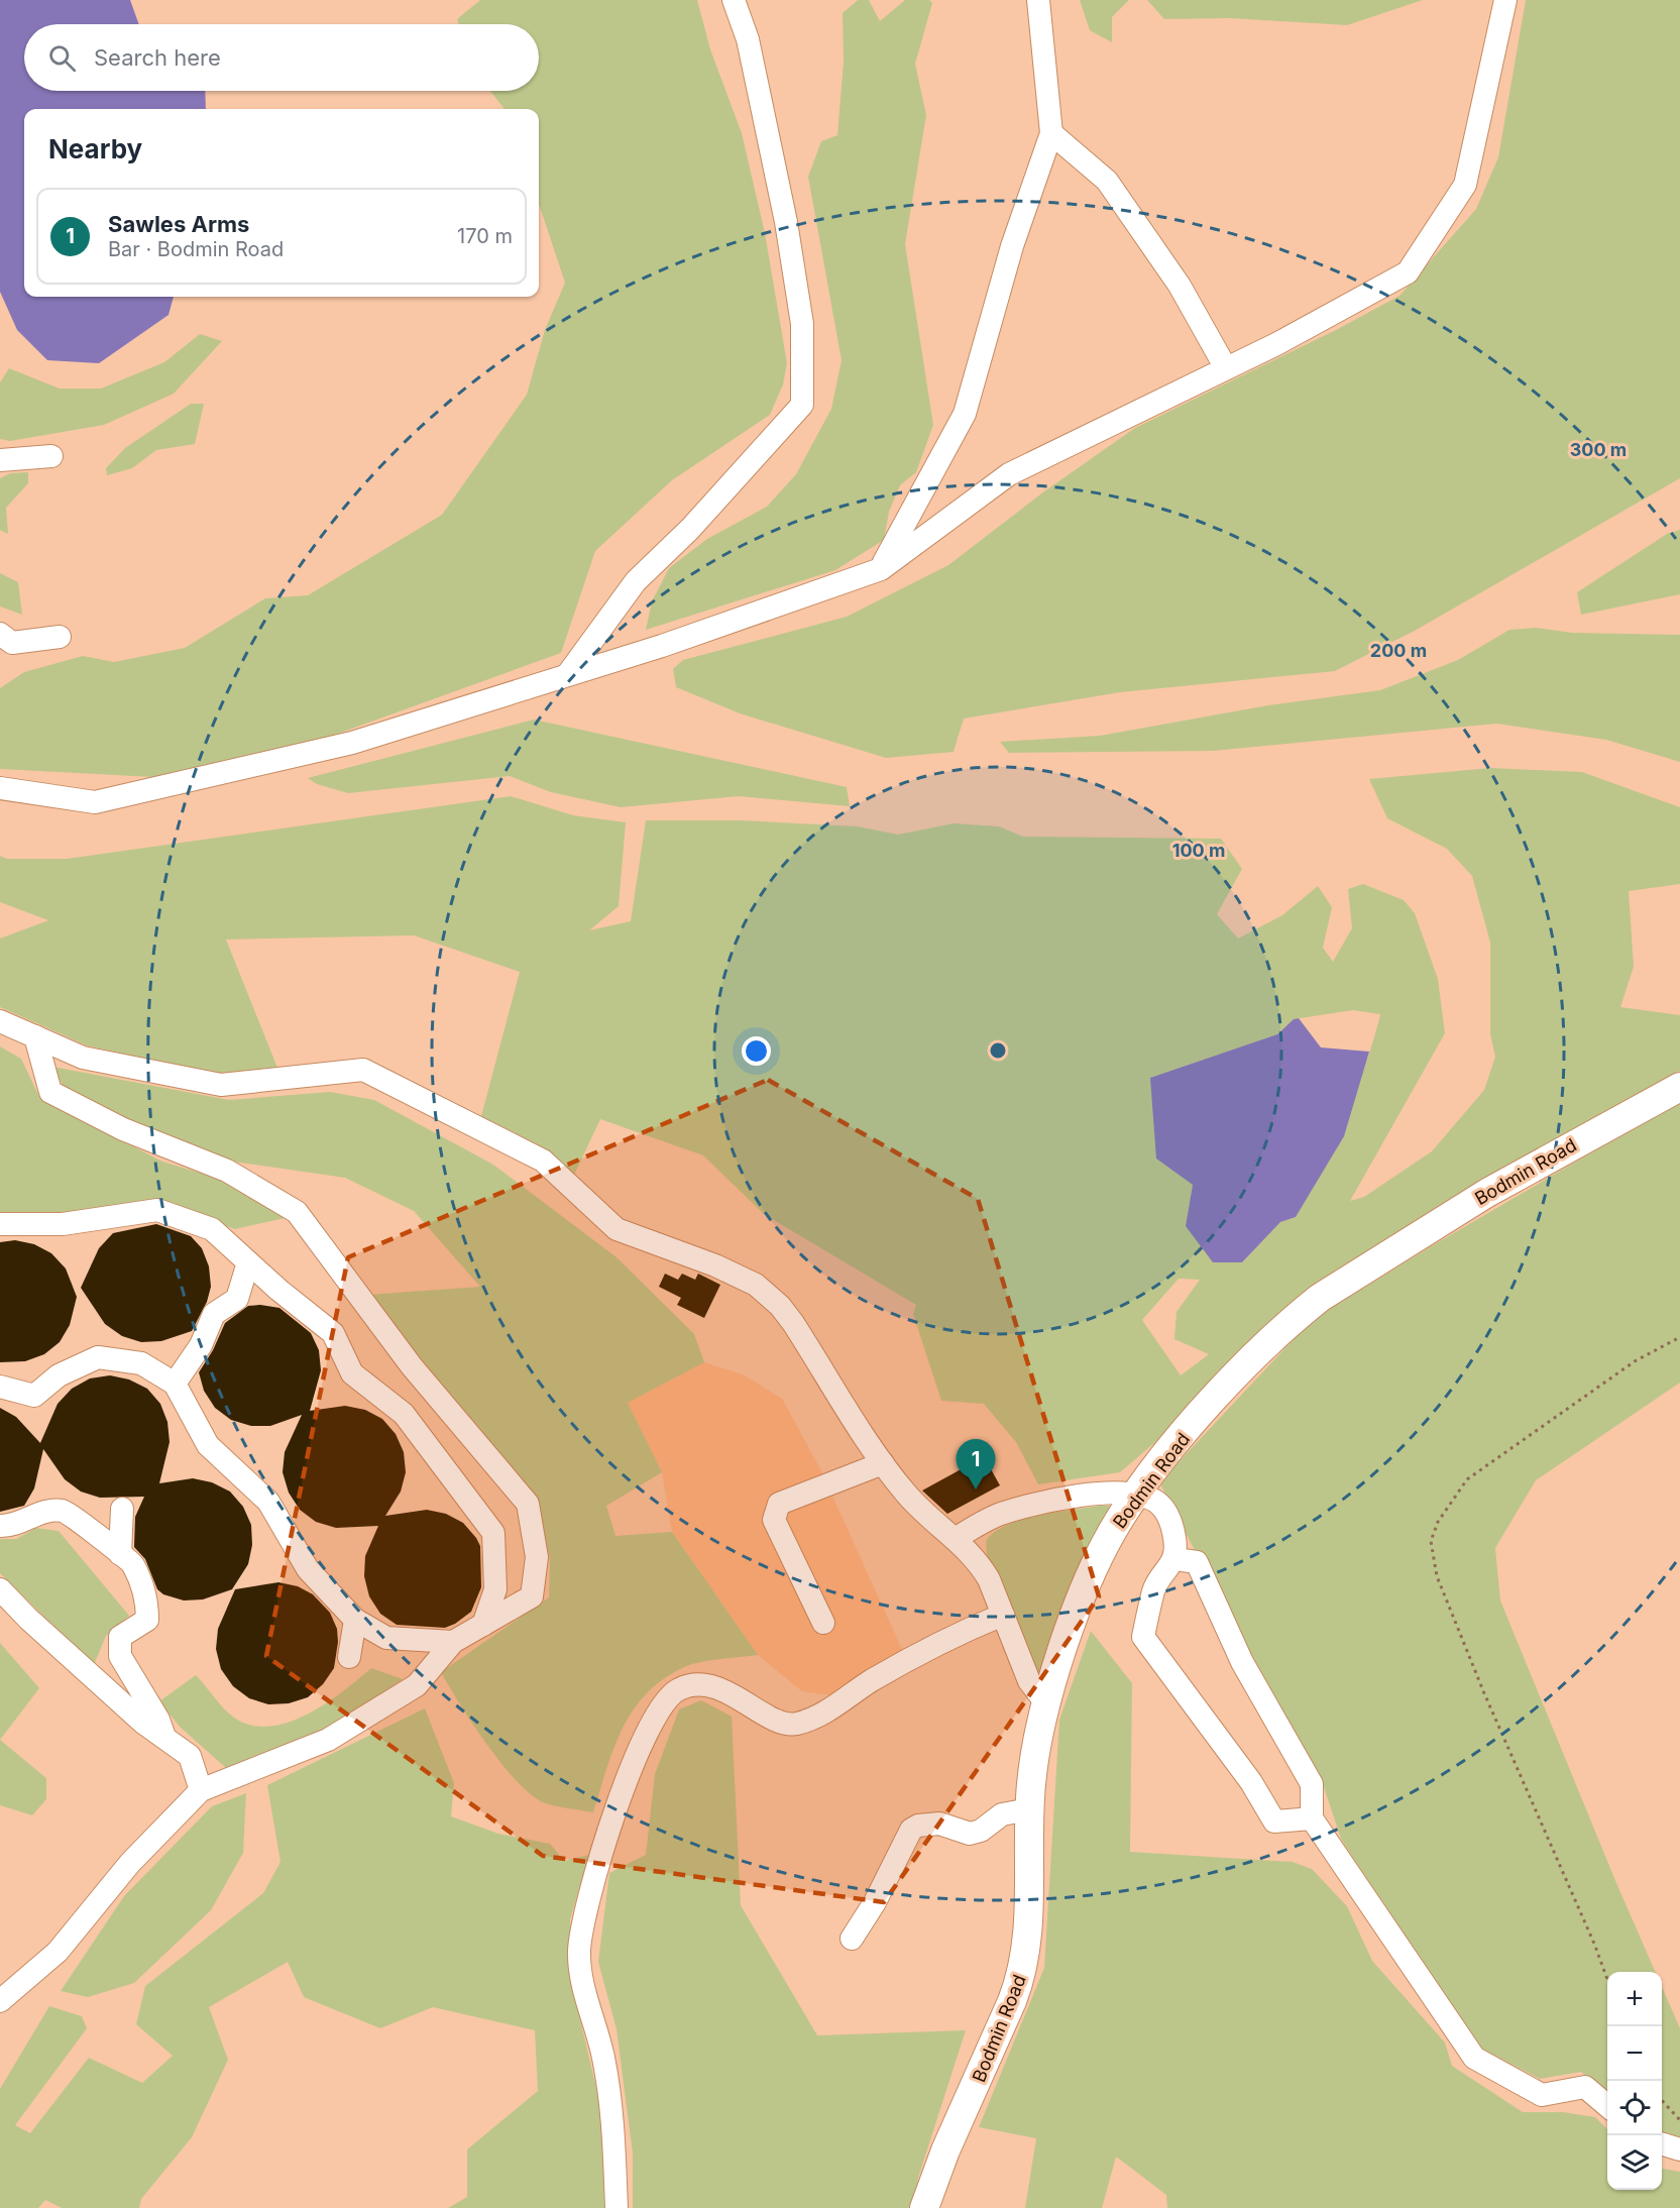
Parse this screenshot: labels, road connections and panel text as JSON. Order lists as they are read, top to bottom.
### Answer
{
  "streets": {
    "main road": ["Bodmin Road"]
  },
  "page": {
    "search": "Search here",
    "heading": "Nearby",
    "list": [
      {
        "mark": "1",
        "name": "Sawles Arms",
        "note": "Bar · Bodmin Road",
        "value": "170 m"
      }
    ],
    "pins": "1",
    "map_buttons": ["+", "−"]
  },
  "rings": ["300 m", "200 m", "100 m"]
}
